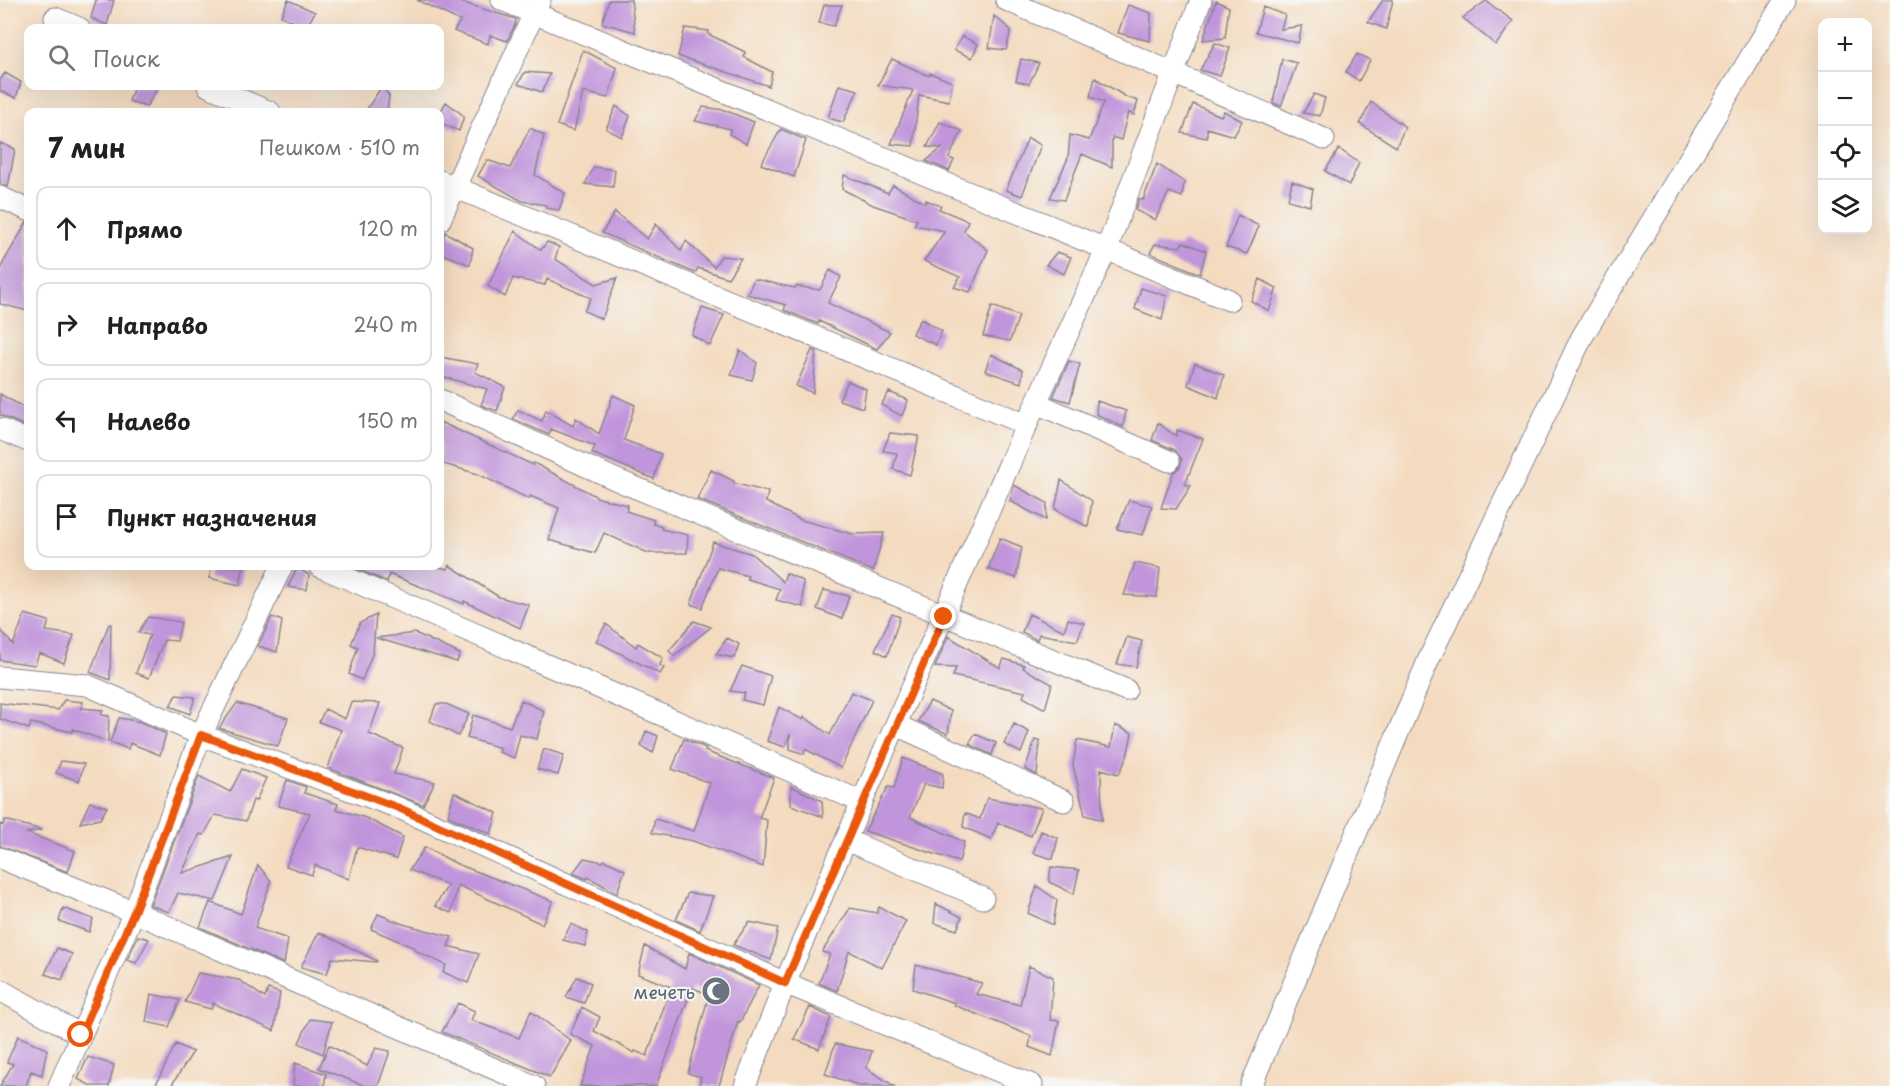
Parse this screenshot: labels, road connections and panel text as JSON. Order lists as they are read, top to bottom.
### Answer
{
  "places": {
    "mosque": ["мечеть"]
  },
  "page": {
    "map_buttons": ["+", "−"],
    "search": "Поиск",
    "heading": ["7 мин", "Пешком · 510 m"],
    "list": [
      ["Прямо", "120 m"],
      ["Направо", "240 m"],
      ["Налево", "150 m"],
      "Пункт назначения"
    ]
  }
}
